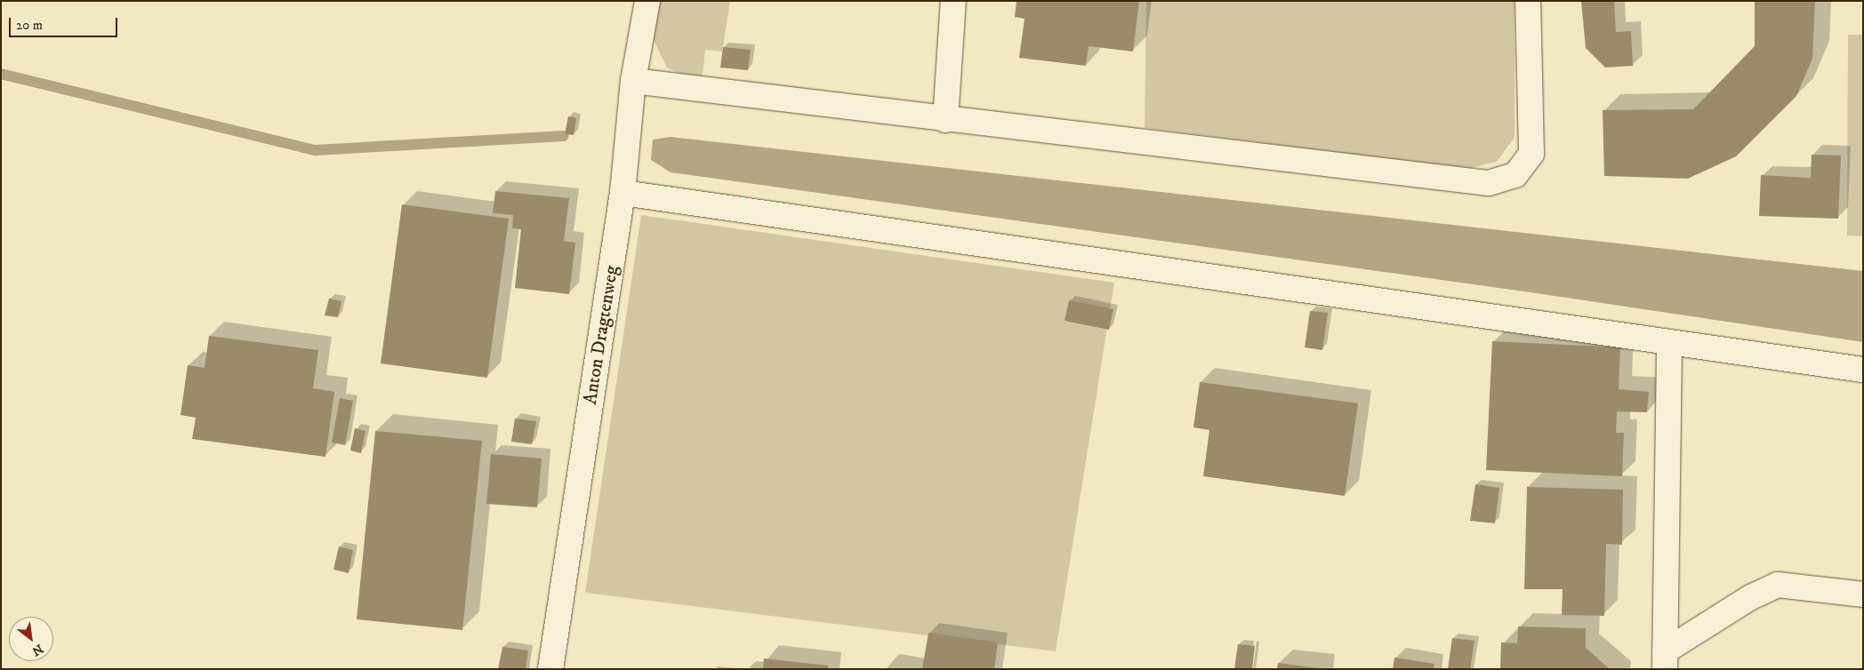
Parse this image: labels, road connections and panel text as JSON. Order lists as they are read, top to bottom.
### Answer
{
  "streets": {
    "street": ["Anton Dragtenweg"]
  },
  "scale_bar": "20 m",
  "north": "bottom right"
}
